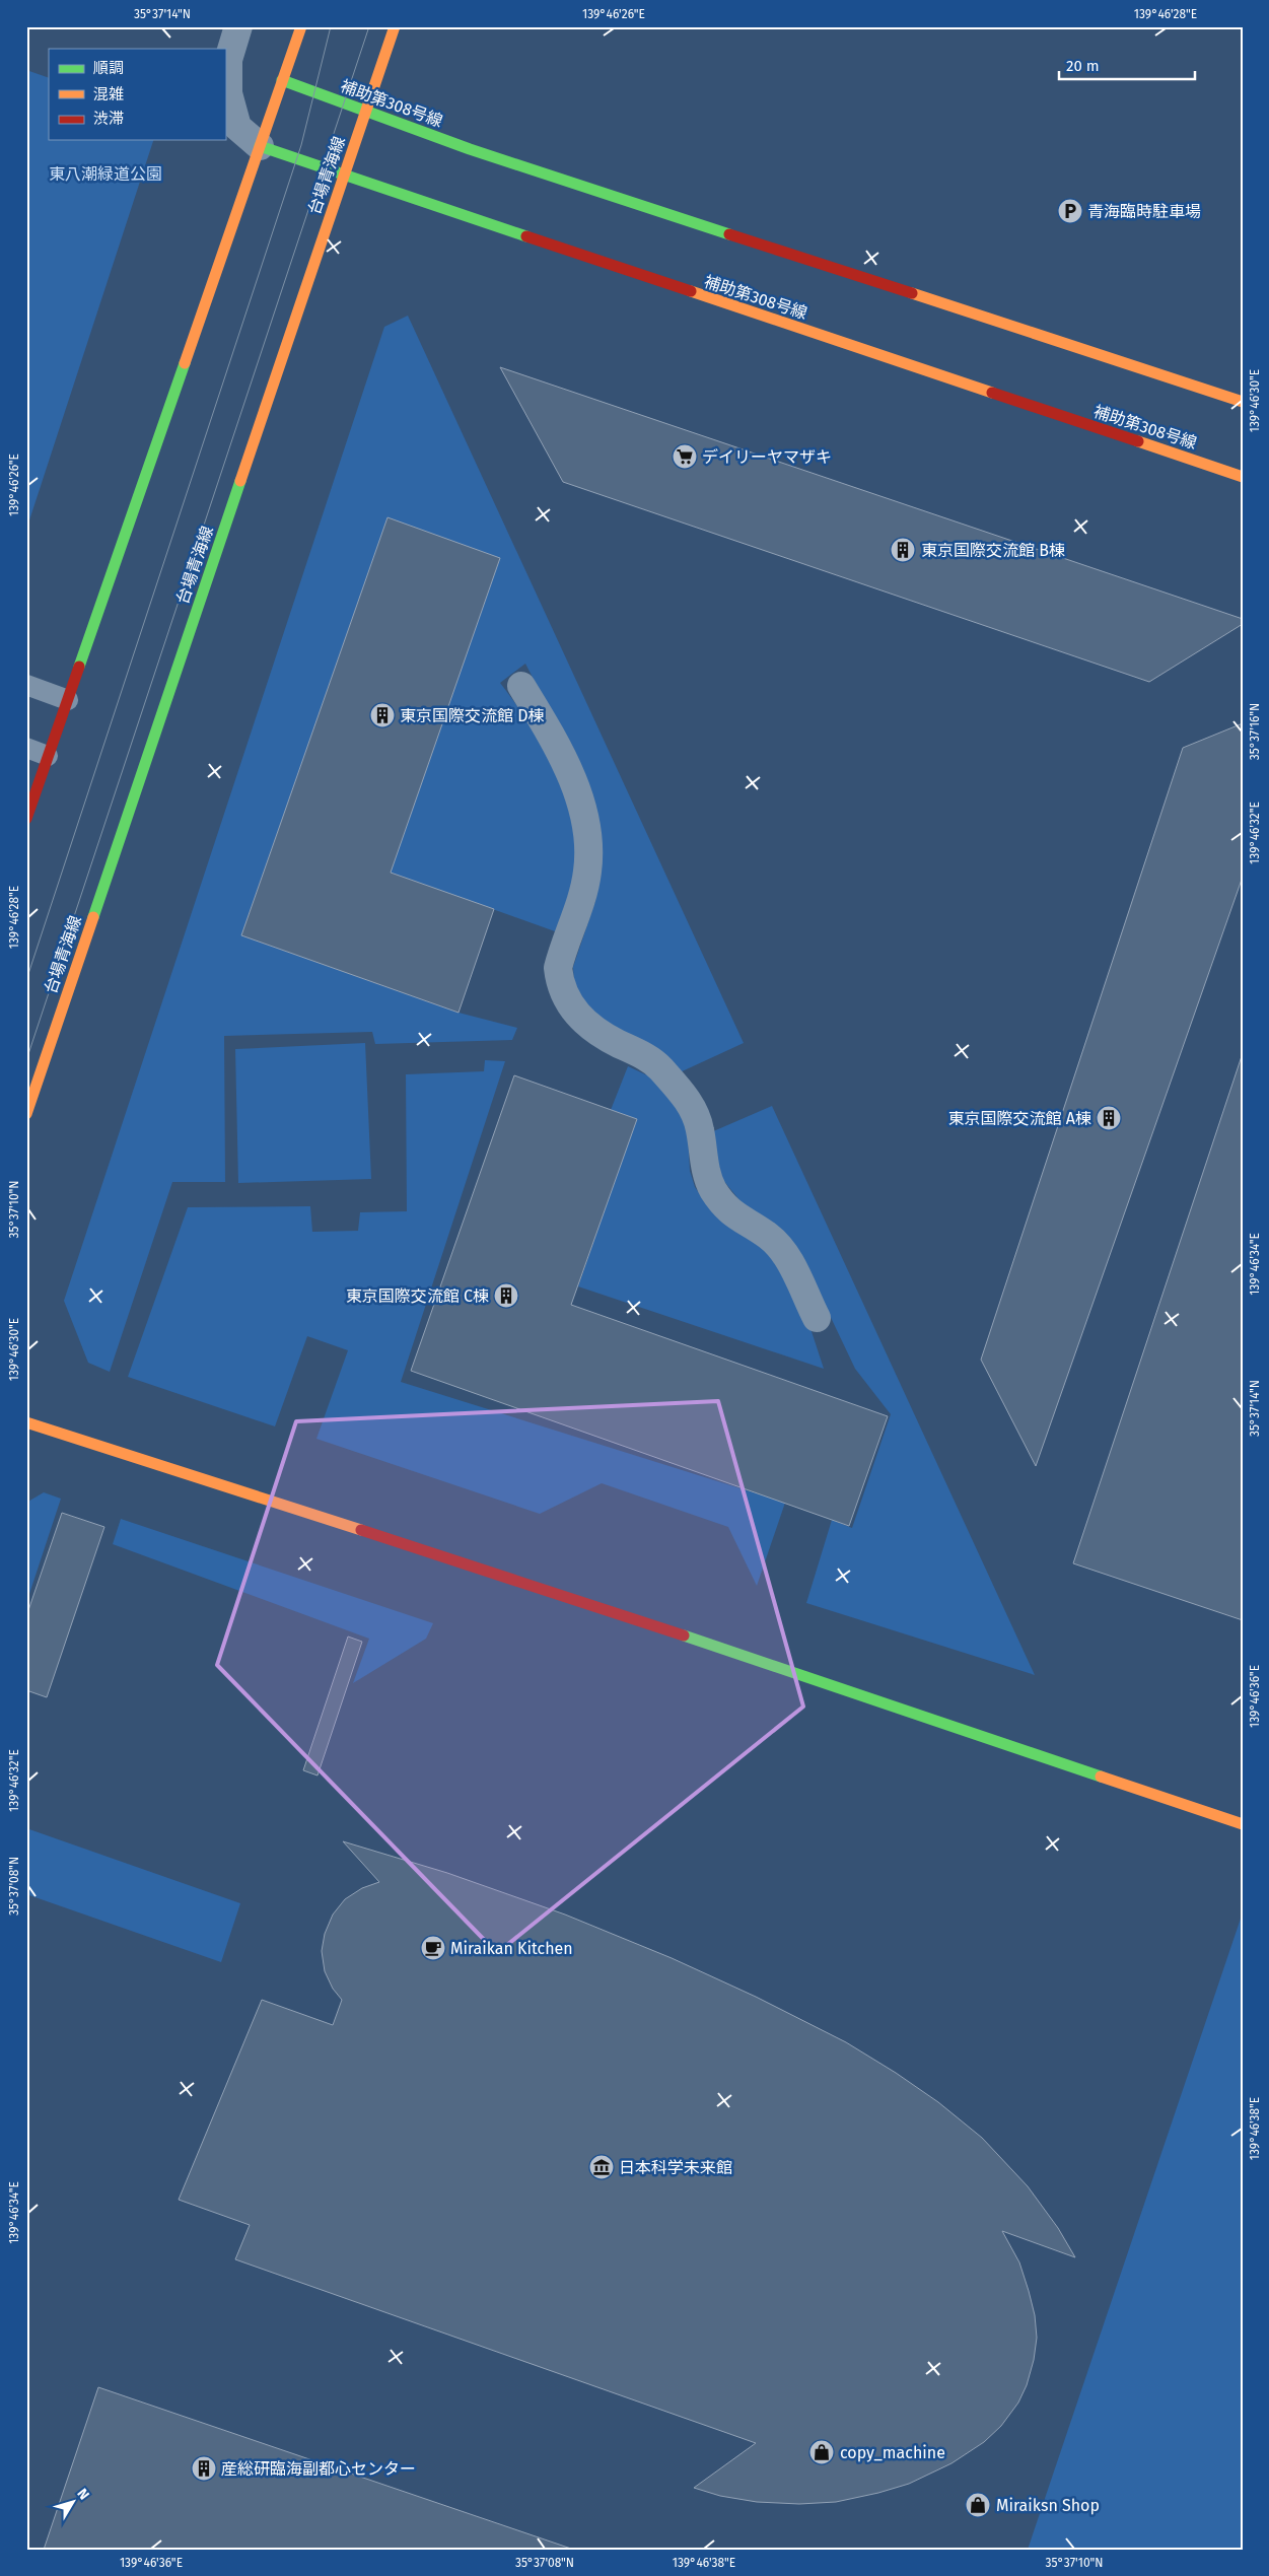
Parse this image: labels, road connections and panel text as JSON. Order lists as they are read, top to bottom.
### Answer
{
  "streets": {
    "street": ["補助第308号線", "台場青海線"]
  },
  "crossings": [
    ["補助第308号線", "台場青海線"]
  ],
  "parks": ["東八潮緑道公園"],
  "places": {
    "parking": ["青海臨時駐車場"],
    "supermarket": ["デイリーヤマザキ"],
    "building": [
      "東京国際交流館 B棟",
      "東京国際交流館 D棟",
      "東京国際交流館 A棟",
      "東京国際交流館 C棟",
      "産総研臨海副都心センター"
    ],
    "cafe": ["Miraikan Kitchen"],
    "museum": ["日本科学未来館"],
    "shop": ["copy_machine", "Miraiksn Shop"]
  },
  "legend": ["順調", "混雑", "渋滞"],
  "scale_bar": "20 m",
  "north": "top right",
  "coordinates": [
    "35°37'14\"N",
    "139°46'26\"E",
    "139°46'28\"E",
    "139°46'30\"E",
    "35°37'16\"N",
    "139°46'32\"E",
    "35°37'10\"N",
    "139°46'34\"E",
    "139°46'36\"E",
    "35°37'08\"N",
    "139°46'38\"E"
  ]
}
